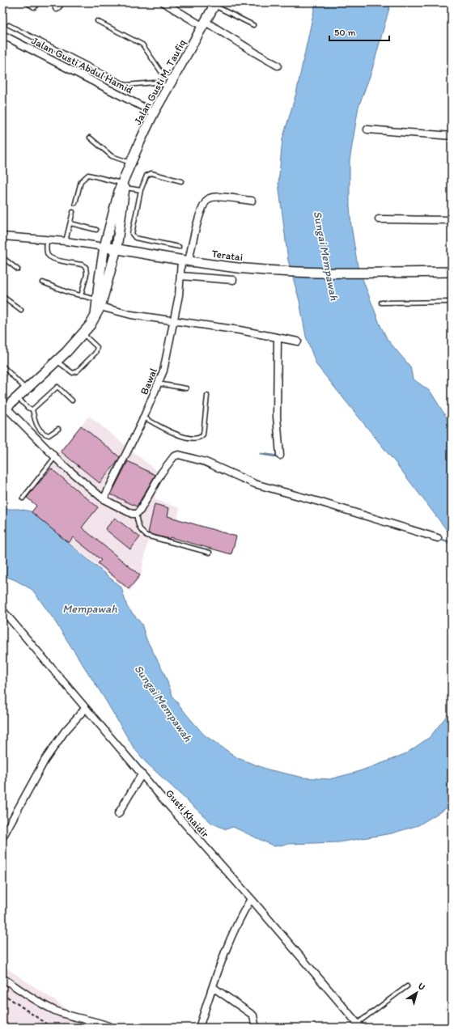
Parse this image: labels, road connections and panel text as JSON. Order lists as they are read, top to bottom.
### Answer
{
  "streets": {
    "main road": ["Jalan Gusti M. Taufiq", "Teratai"],
    "street": ["Jalan Gusti Abdul Hamid", "Bawal", "Gusti Khaidir"]
  },
  "crossings": [
    ["Jalan Gusti Abdul Hamid", "Jalan Gusti M. Taufiq"],
    ["Jalan Gusti M. Taufiq", "Teratai"],
    ["Teratai", "Bawal"]
  ],
  "water": ["Sungai Mempawah", "Mempawah"],
  "scale_bar": "50 m",
  "north": "top right"
}
